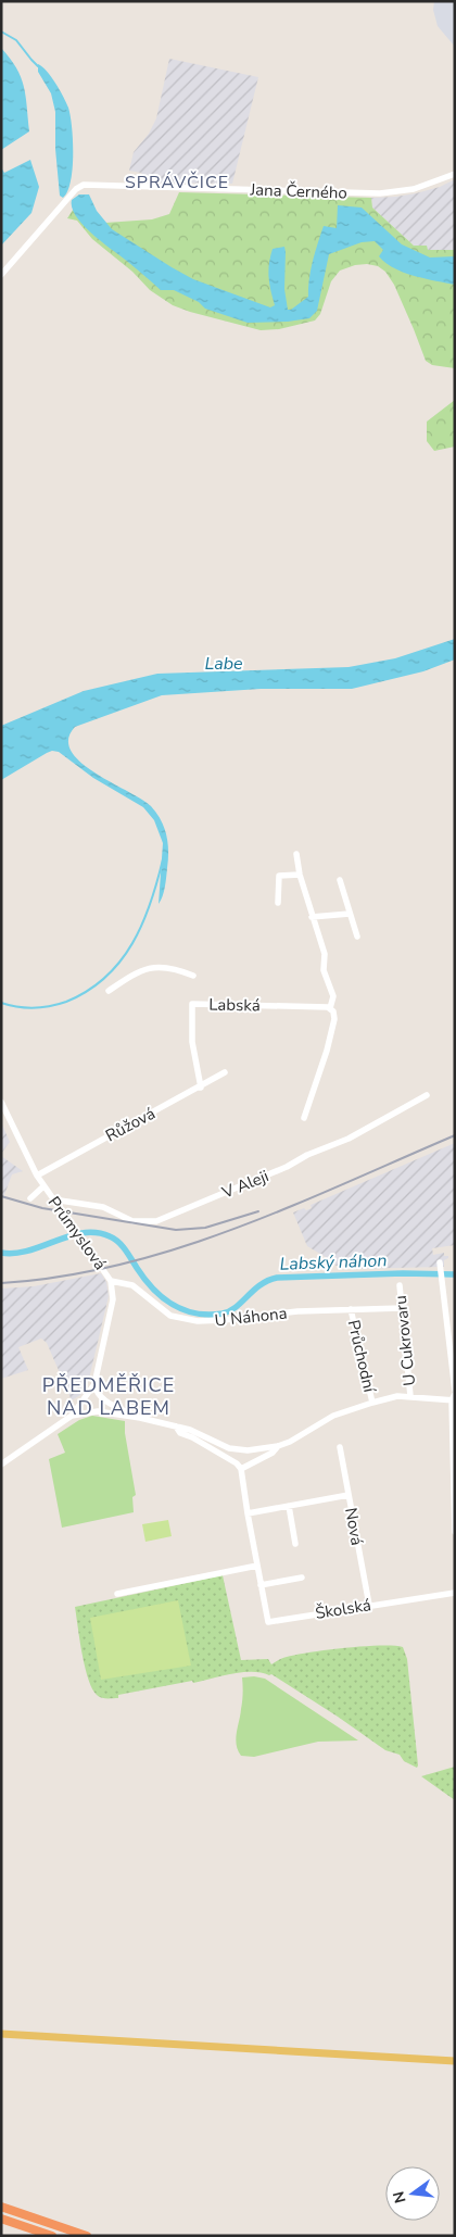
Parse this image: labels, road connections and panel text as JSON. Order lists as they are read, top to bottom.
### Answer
{
  "streets": {
    "street": [
      "Jana Černého",
      "Labská",
      "Růžová",
      "V Aleji",
      "Průmyslová",
      "U Náhona",
      "U Cukrovaru",
      "Průchodní",
      "Nová",
      "Školská"
    ]
  },
  "crossings": [
    ["Labská", "Růžová"],
    ["Růžová", "Průmyslová"],
    ["V Aleji", "Průmyslová"],
    ["Průmyslová", "U Náhona"],
    ["U Náhona", "U Cukrovaru"],
    ["U Náhona", "Průchodní"],
    ["Nová", "Školská"]
  ],
  "districts": ["SPRÁVČICE", "PŘEDMĚŘICE NAD LABEM"],
  "water": ["Labe", "Labský náhon"],
  "north": "left"
}
